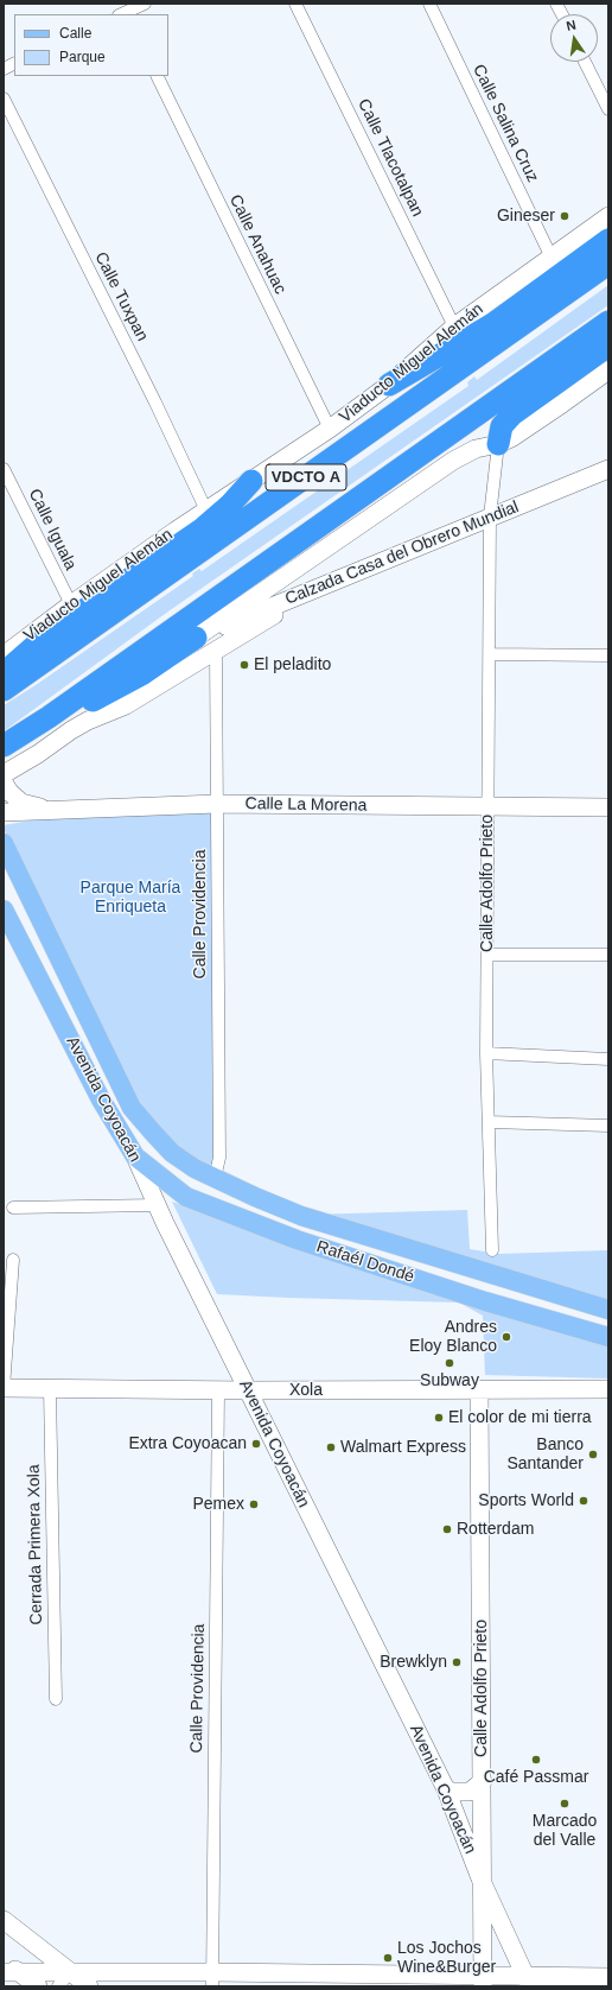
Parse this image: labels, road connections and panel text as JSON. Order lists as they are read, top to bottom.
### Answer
{
  "streets": {
    "highway": ["Viaducto Miguel Alemán", "VDCTO A"],
    "main road": ["Avenida Coyoacán", "Rafaél Dondé"],
    "street": [
      "Calle Salina Cruz",
      "Calle Tlacotalpan",
      "Calle Anahuac",
      "Calle Tuxpan",
      "Calle Iguala",
      "Calzada Casa del Obrero Mundial",
      "Calle La Morena",
      "Calle Adolfo Prieto",
      "Calle Providencia",
      "Xola",
      "Cerrada Primera Xola"
    ]
  },
  "crossings": [
    ["Calle Salina Cruz", "Viaducto Miguel Alemán"],
    ["Calle Tlacotalpan", "Viaducto Miguel Alemán"],
    ["Calle Anahuac", "Viaducto Miguel Alemán"],
    ["Calle Tuxpan", "Viaducto Miguel Alemán"],
    ["Viaducto Miguel Alemán", "Calle Iguala"],
    ["Calzada Casa del Obrero Mundial", "Calle Adolfo Prieto"],
    ["Calle La Morena", "Calle Adolfo Prieto"],
    ["Calle La Morena", "Calle Providencia"],
    ["Calle Adolfo Prieto", "Avenida Coyoacán"],
    ["Calle Adolfo Prieto", "Xola"],
    ["Calle Providencia", "Rafaél Dondé"],
    ["Calle Providencia", "Xola"],
    ["Avenida Coyoacán", "Rafaél Dondé"],
    ["Avenida Coyoacán", "Xola"],
    ["Xola", "Cerrada Primera Xola"]
  ],
  "parks": ["Parque María Enriqueta"],
  "places": [
    "Gineser",
    "El peladito",
    "Andres Eloy Blanco",
    "Subway",
    "El color de mi tierra",
    "Extra Coyoacan",
    "Walmart Express",
    "Banco Santander",
    "Sports World",
    "Pemex",
    "Rotterdam",
    "Brewklyn",
    "Café Passmar",
    "Marcado del Valle",
    "Los Jochos Wine&Burger"
  ],
  "legend": ["Calle", "Parque"],
  "north": "top"
}
